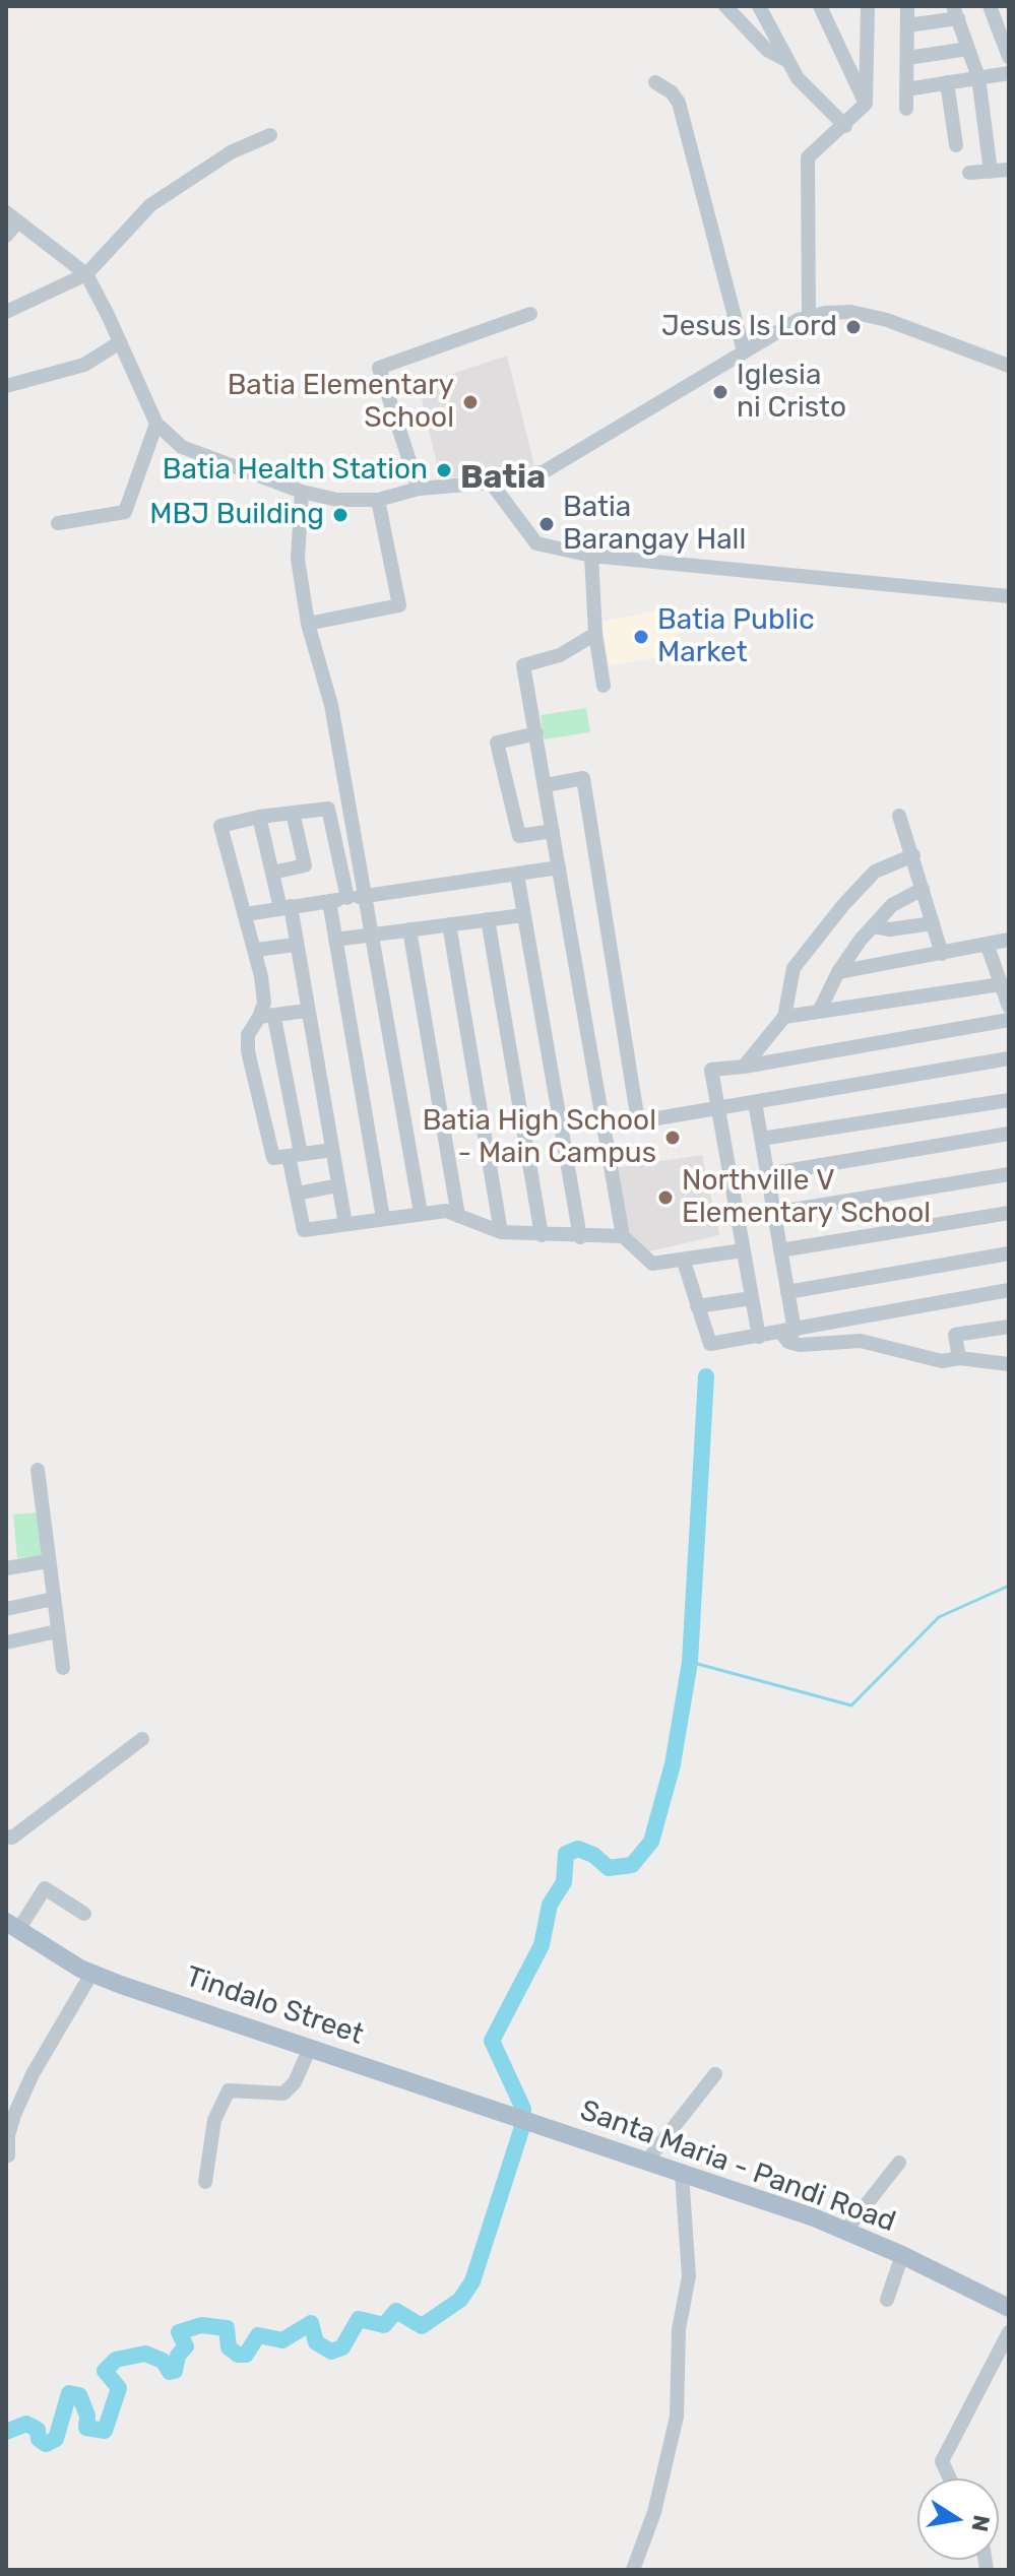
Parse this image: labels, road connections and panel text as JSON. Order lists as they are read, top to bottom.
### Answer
{
  "streets": {
    "main road": ["Tindalo Street", "Santa Maria - Pandi Road"]
  },
  "crossings": [
    ["Tindalo Street", "Santa Maria - Pandi Road"]
  ],
  "districts": ["Batia"],
  "places": [
    "Jesus Is Lord",
    "Iglesia ni Cristo",
    "Batia Elementary School",
    "Batia Health Station",
    "MBJ Building",
    "Batia Barangay Hall",
    "Batia Public Market",
    "Batia High School - Main Campus",
    "Northville V Elementary School"
  ],
  "north": "right"
}
